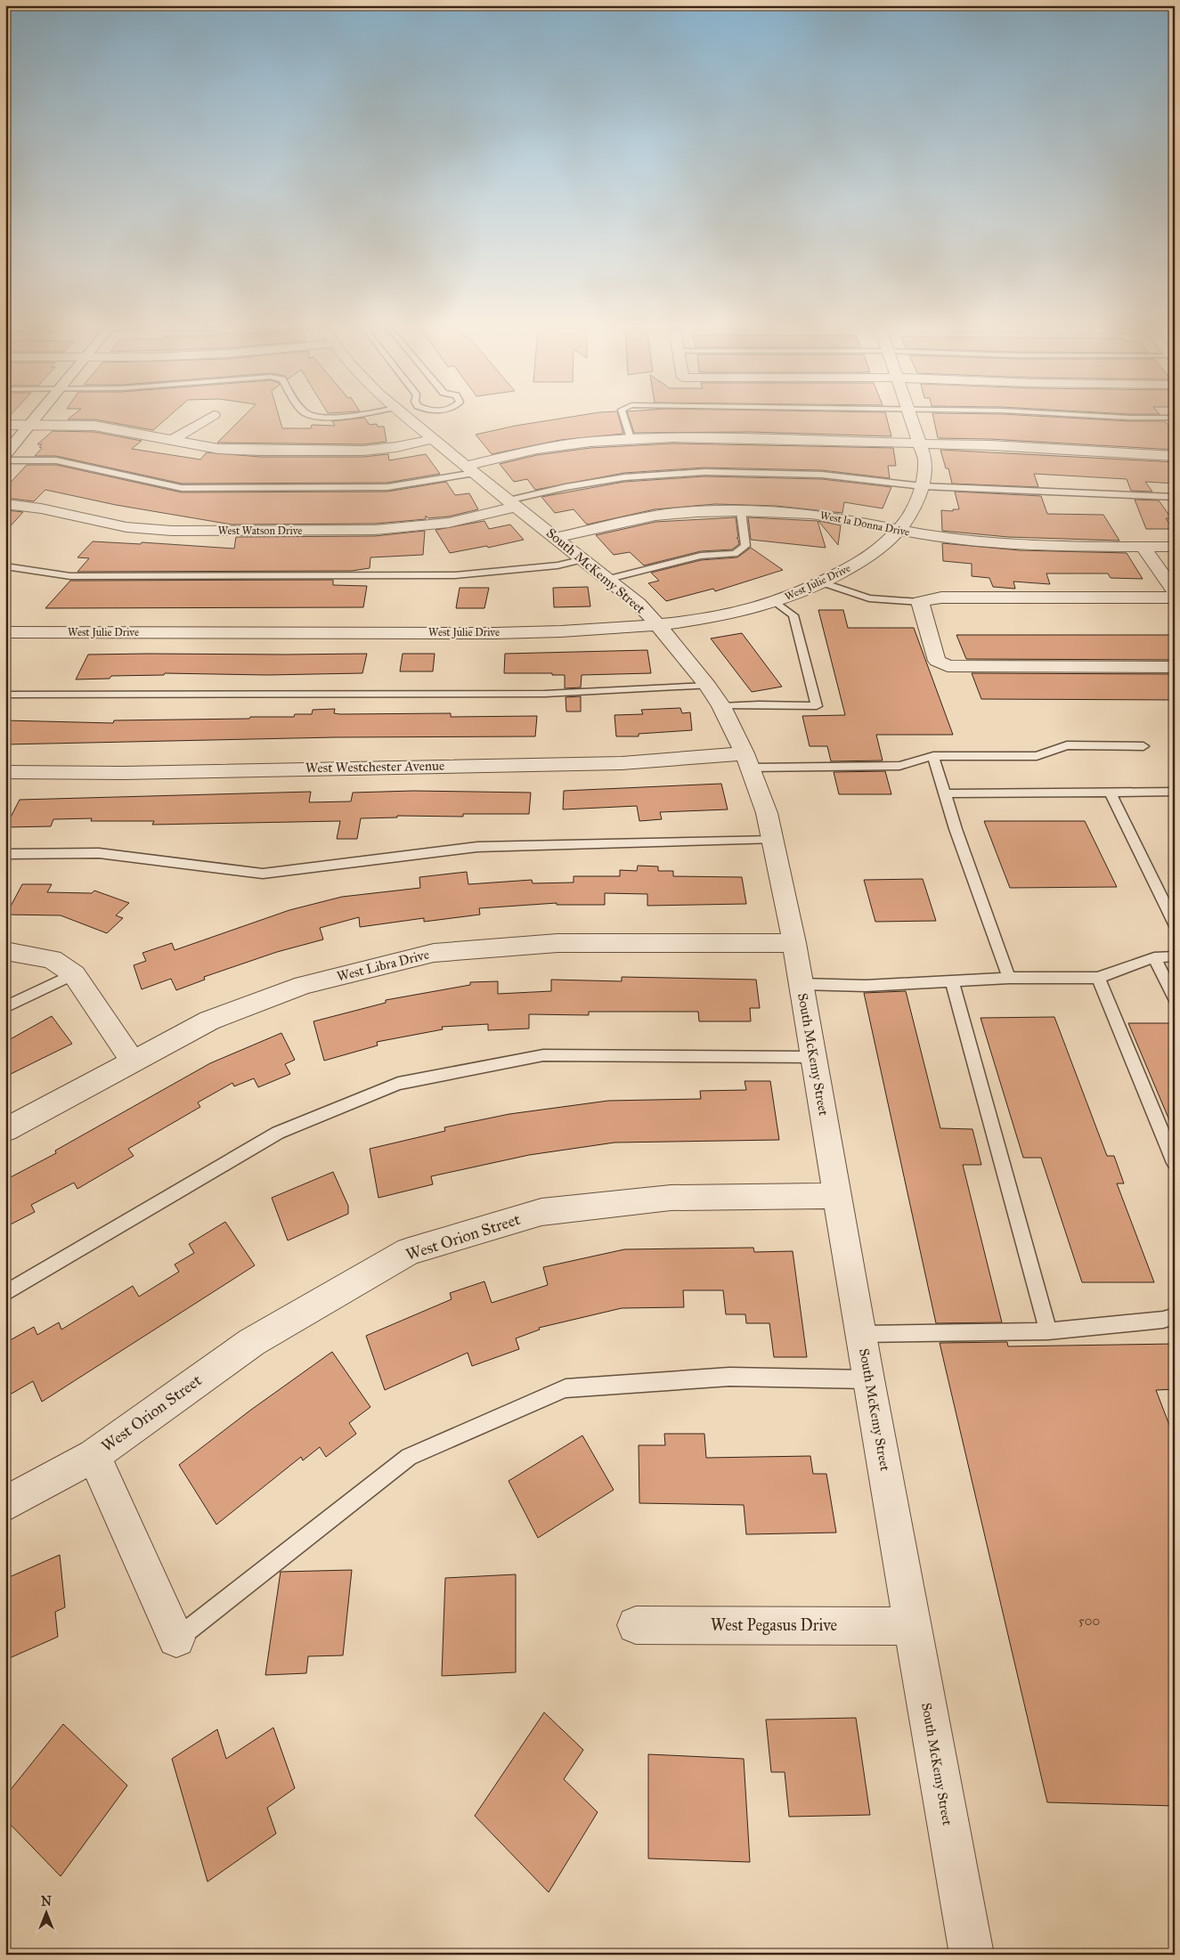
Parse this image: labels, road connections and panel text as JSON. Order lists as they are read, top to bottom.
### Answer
{
  "streets": {
    "street": [
      "West la Donna Drive",
      "West Watson Drive",
      "South McKemy Street",
      "West Julie Drive",
      "West Westchester Avenue",
      "West Libra Drive",
      "West Orion Street",
      "West Pegasus Drive"
    ]
  },
  "crossings": [
    ["West la Donna Drive", "South McKemy Street"],
    ["West la Donna Drive", "West Julie Drive"],
    ["West Watson Drive", "South McKemy Street"],
    ["South McKemy Street", "West Julie Drive"],
    ["South McKemy Street", "West Westchester Avenue"],
    ["South McKemy Street", "West Libra Drive"],
    ["South McKemy Street", "West Orion Street"],
    ["South McKemy Street", "West Pegasus Drive"]
  ],
  "house_numbers": ["500"],
  "north": "top"
}
